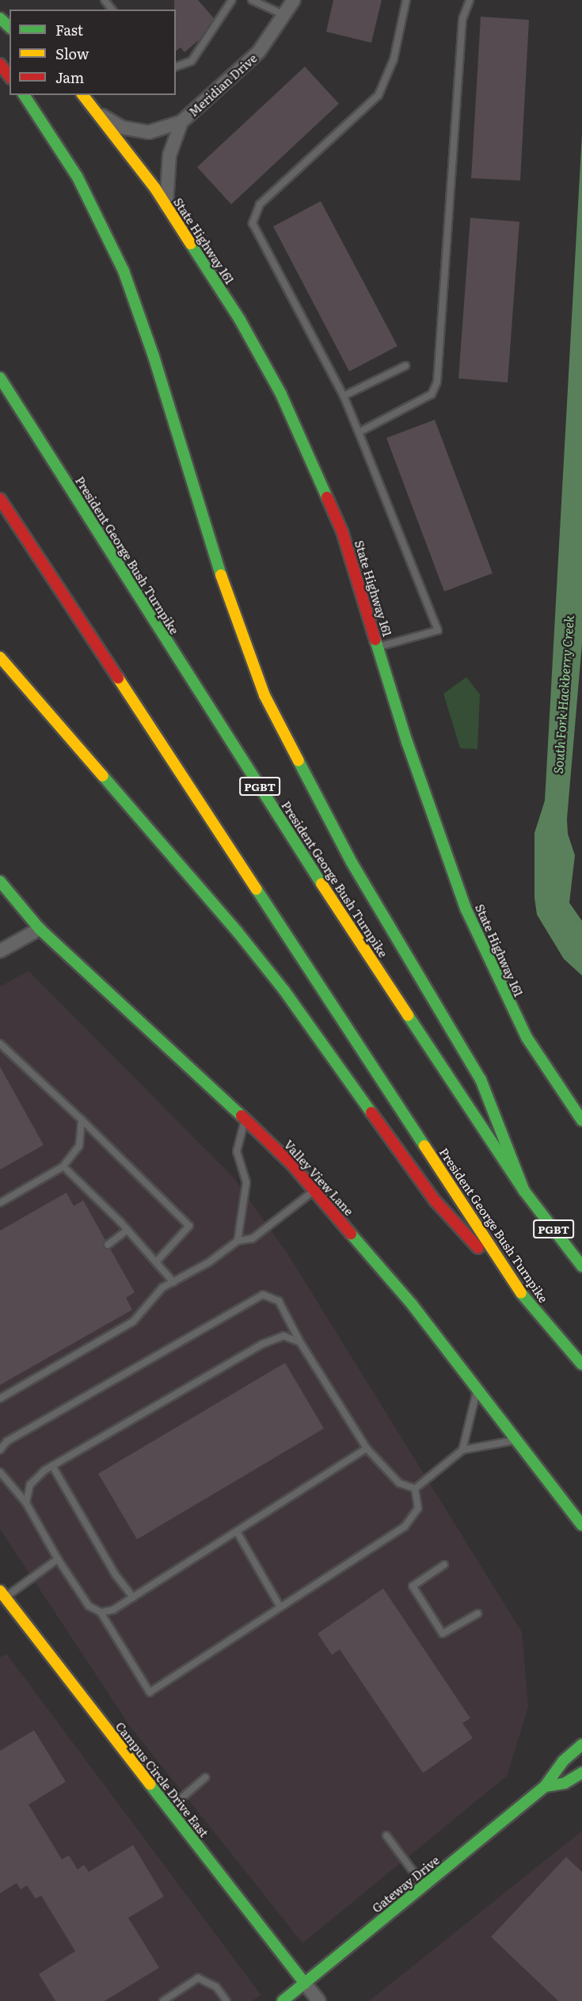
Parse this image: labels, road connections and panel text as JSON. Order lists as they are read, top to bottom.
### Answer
{
  "streets": {
    "main road": [
      "State Highway 161",
      "President George Bush Turnpike",
      "PGBT",
      "Valley View Lane",
      "Campus Circle Drive East",
      "Gateway Drive"
    ],
    "street": ["Meridian Drive"]
  },
  "crossings": [
    ["Meridian Drive", "State Highway 161"],
    ["Campus Circle Drive East", "Gateway Drive"]
  ],
  "water": ["South Fork Hackberry Creek"],
  "legend": ["Fast", "Slow", "Jam"]
}
